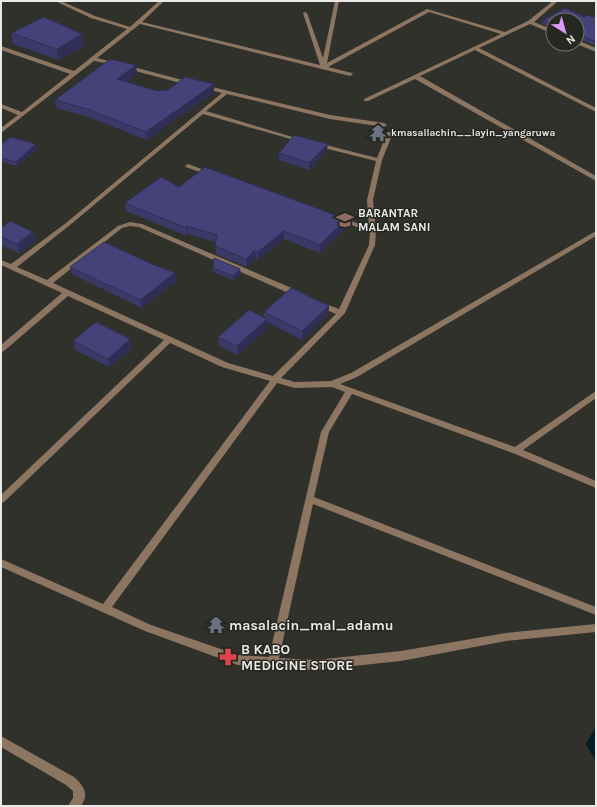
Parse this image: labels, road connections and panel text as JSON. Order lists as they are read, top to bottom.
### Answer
{
  "places": {
    "temple": ["kmasallachin__layin_yangaruwa", "masalacin_mal_adamu"],
    "school or university": ["BARANTAR MALAM SANI"],
    "pharmacy": ["B KABO MEDICINE STORE"]
  },
  "north": "bottom right"
}
